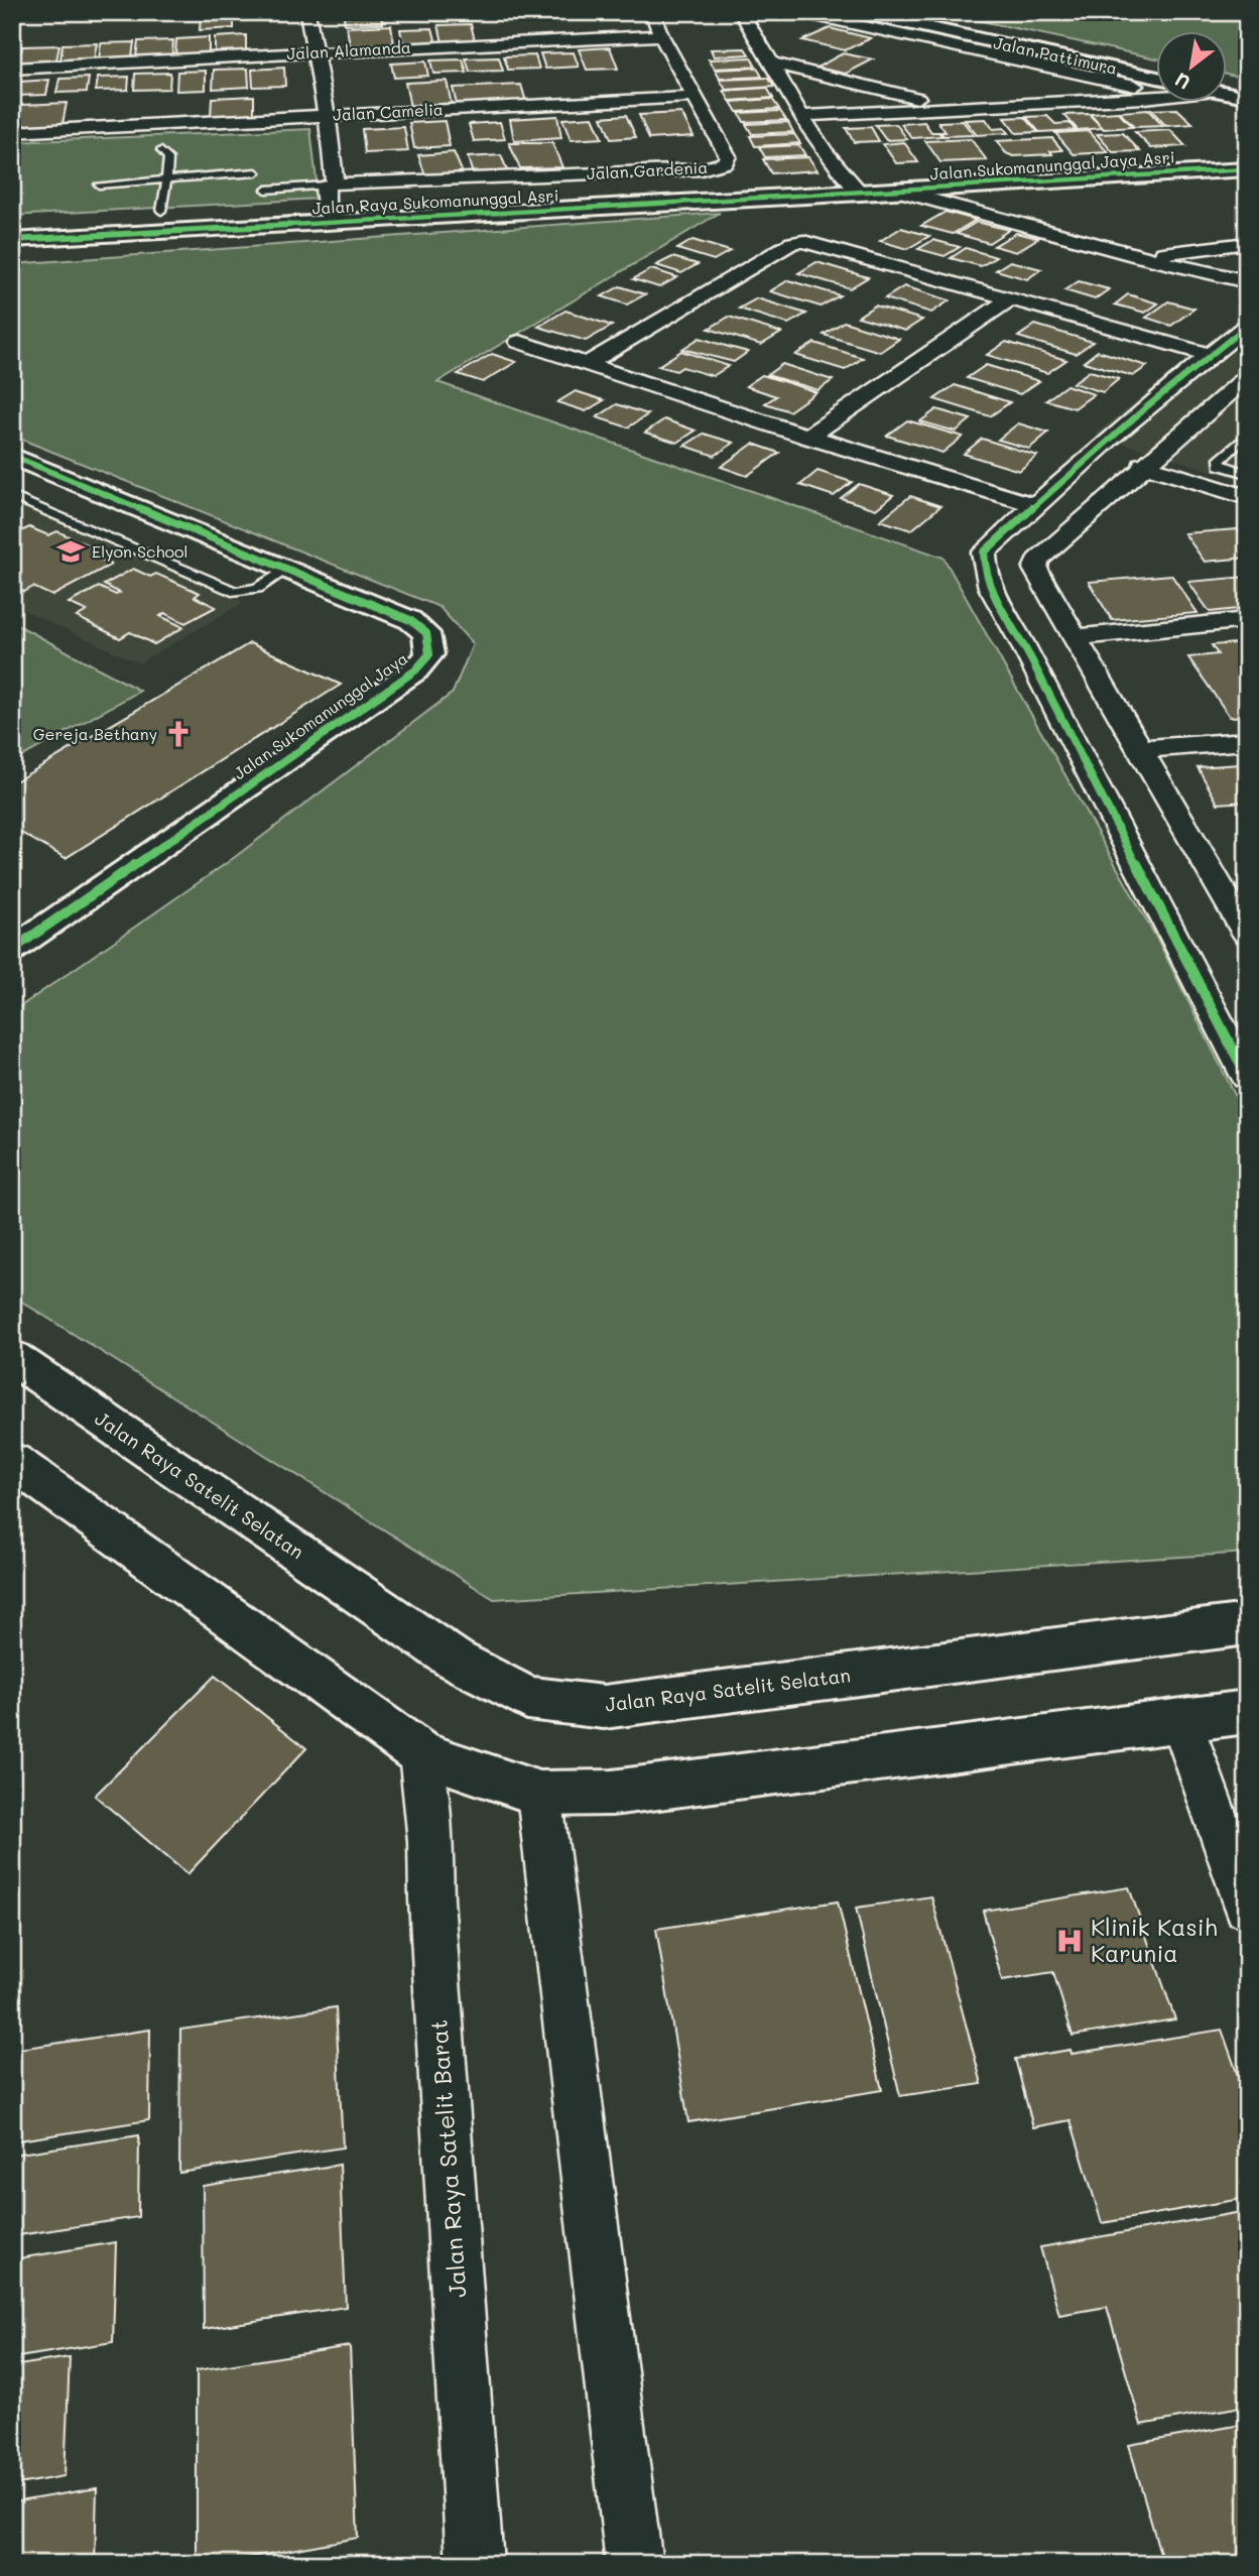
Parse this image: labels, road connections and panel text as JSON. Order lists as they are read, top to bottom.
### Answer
{
  "streets": {
    "street": [
      "Jalan Alamanda",
      "Jalan Pattimura",
      "Jalan Camelia",
      "Jalan Sukomanunggal Jaya Asri",
      "Jalan Gardenia",
      "Jalan Raya Sukomanunggal Asri",
      "Jalan Sukomanunggal Jaya",
      "Jalan Raya Satelit Selatan",
      "Jalan Raya Satelit Barat"
    ]
  },
  "crossings": [
    ["Jalan Camelia", "Jalan Gardenia"],
    ["Jalan Sukomanunggal Jaya Asri", "Jalan Raya Sukomanunggal Asri"],
    ["Jalan Gardenia", "Jalan Raya Sukomanunggal Asri"]
  ],
  "places": {
    "school or university": ["Elyon School"],
    "church": ["Gereja Bethany"],
    "hospital": ["Klinik Kasih Karunia"]
  },
  "north": "bottom left"
}
